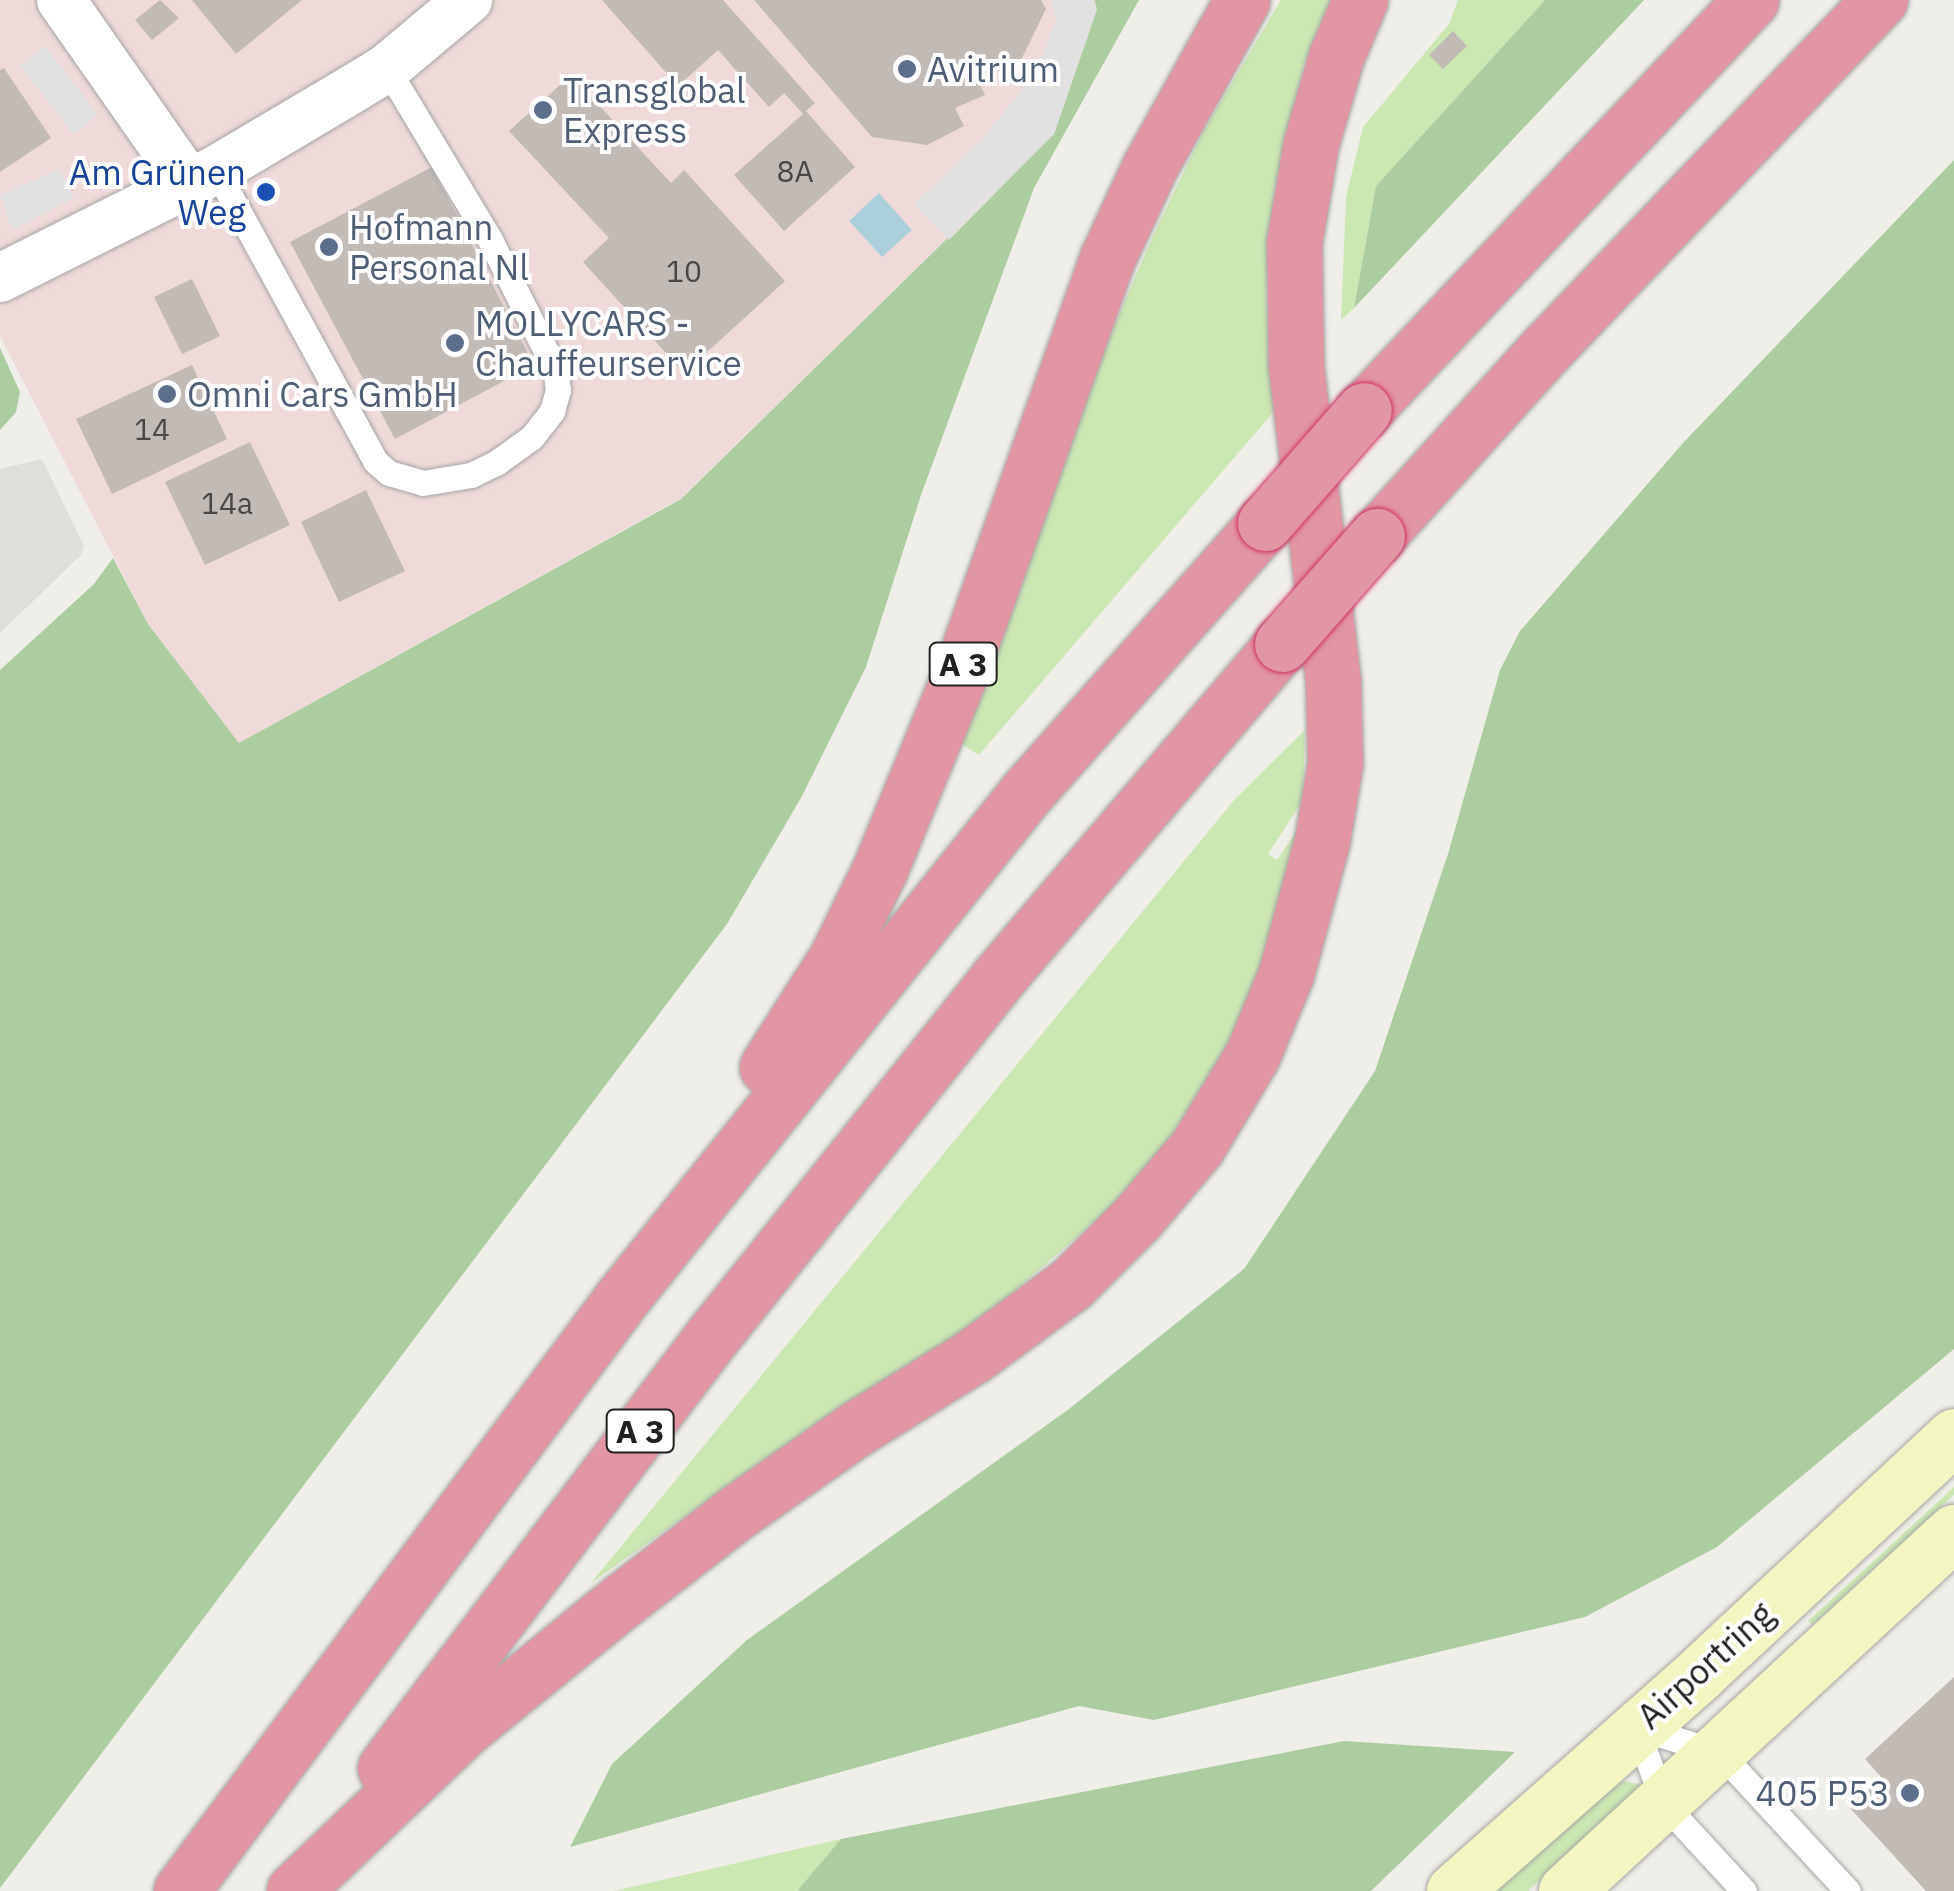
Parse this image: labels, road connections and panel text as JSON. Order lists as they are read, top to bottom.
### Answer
{
  "streets": {
    "highway": ["A 3"],
    "street": ["Airportring"]
  },
  "places": [
    "Avitrium",
    "Transglobal Express",
    "Am Grünen Weg",
    "Hofmann Personal Nl",
    "MOLLYCARS - Chauffeurservice",
    "Omni Cars GmbH",
    "405 P53"
  ],
  "house_numbers": [
    "8A",
    "10",
    "14",
    "14a"
  ]
}
